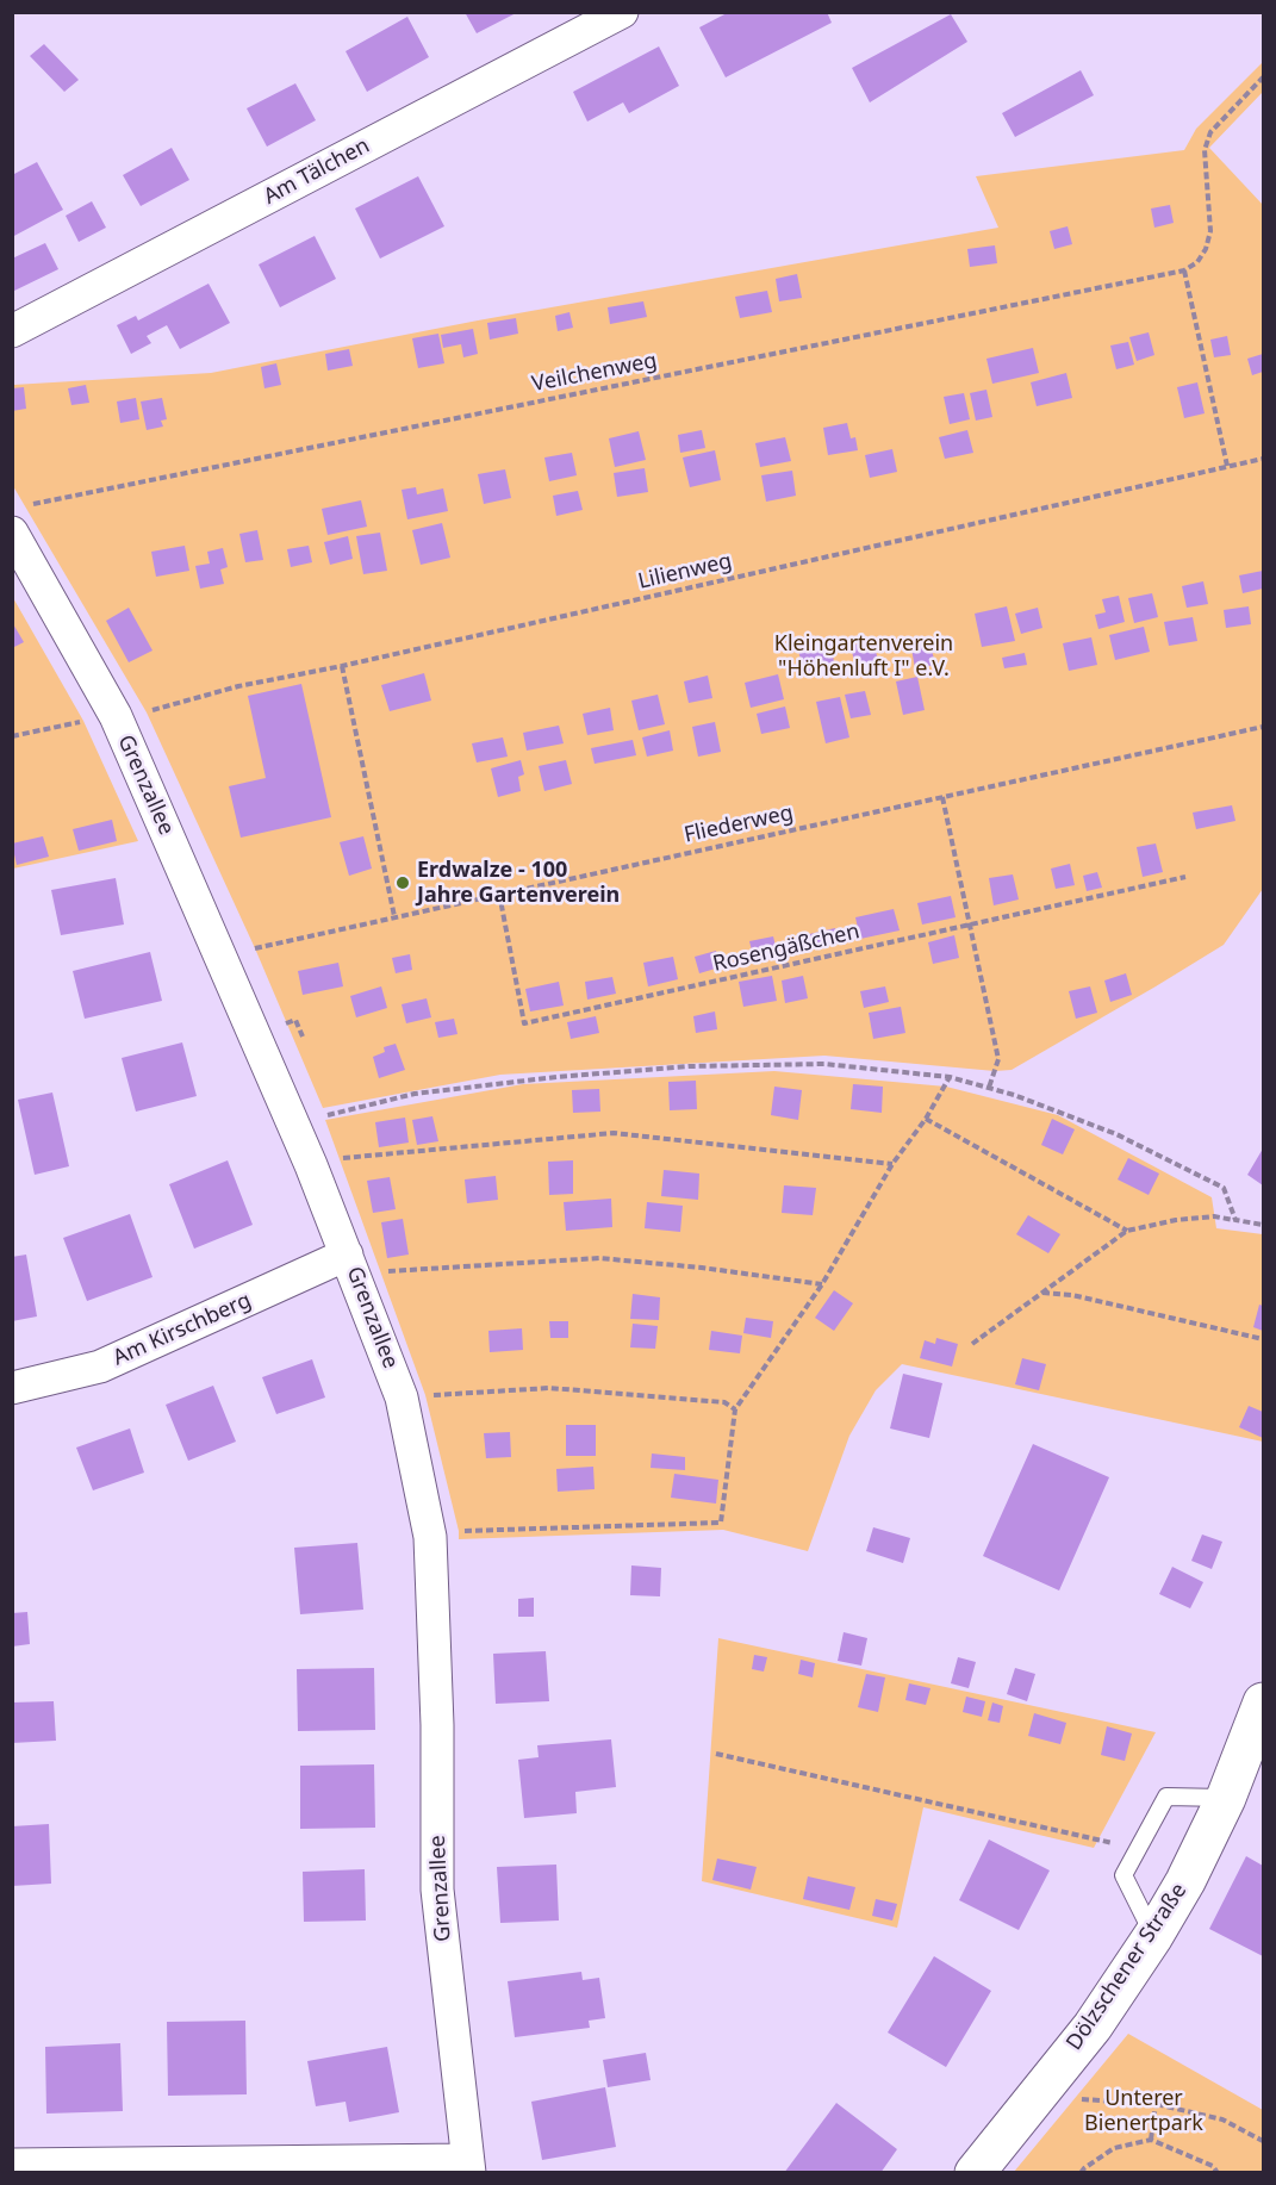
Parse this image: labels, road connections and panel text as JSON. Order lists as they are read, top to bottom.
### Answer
{
  "streets": {
    "street": [
      "Am Tälchen",
      "Grenzallee",
      "Am Kirschberg",
      "Dölzschener Straße"
    ],
    "path": [
      "Veilchenweg",
      "Lilienweg",
      "Fliederweg",
      "Rosengäßchen"
    ]
  },
  "crossings": [
    ["Veilchenweg", "Grenzallee"],
    ["Lilienweg", "Grenzallee"],
    ["Grenzallee", "Fliederweg"],
    ["Grenzallee", "Am Kirschberg"],
    ["Fliederweg", "Rosengäßchen"]
  ],
  "parks": ["Kleingartenverein \"Höhenluft I\" e.V.", "Unterer Bienertpark"],
  "places": ["Erdwalze - 100 Jahre Gartenverein"]
}
